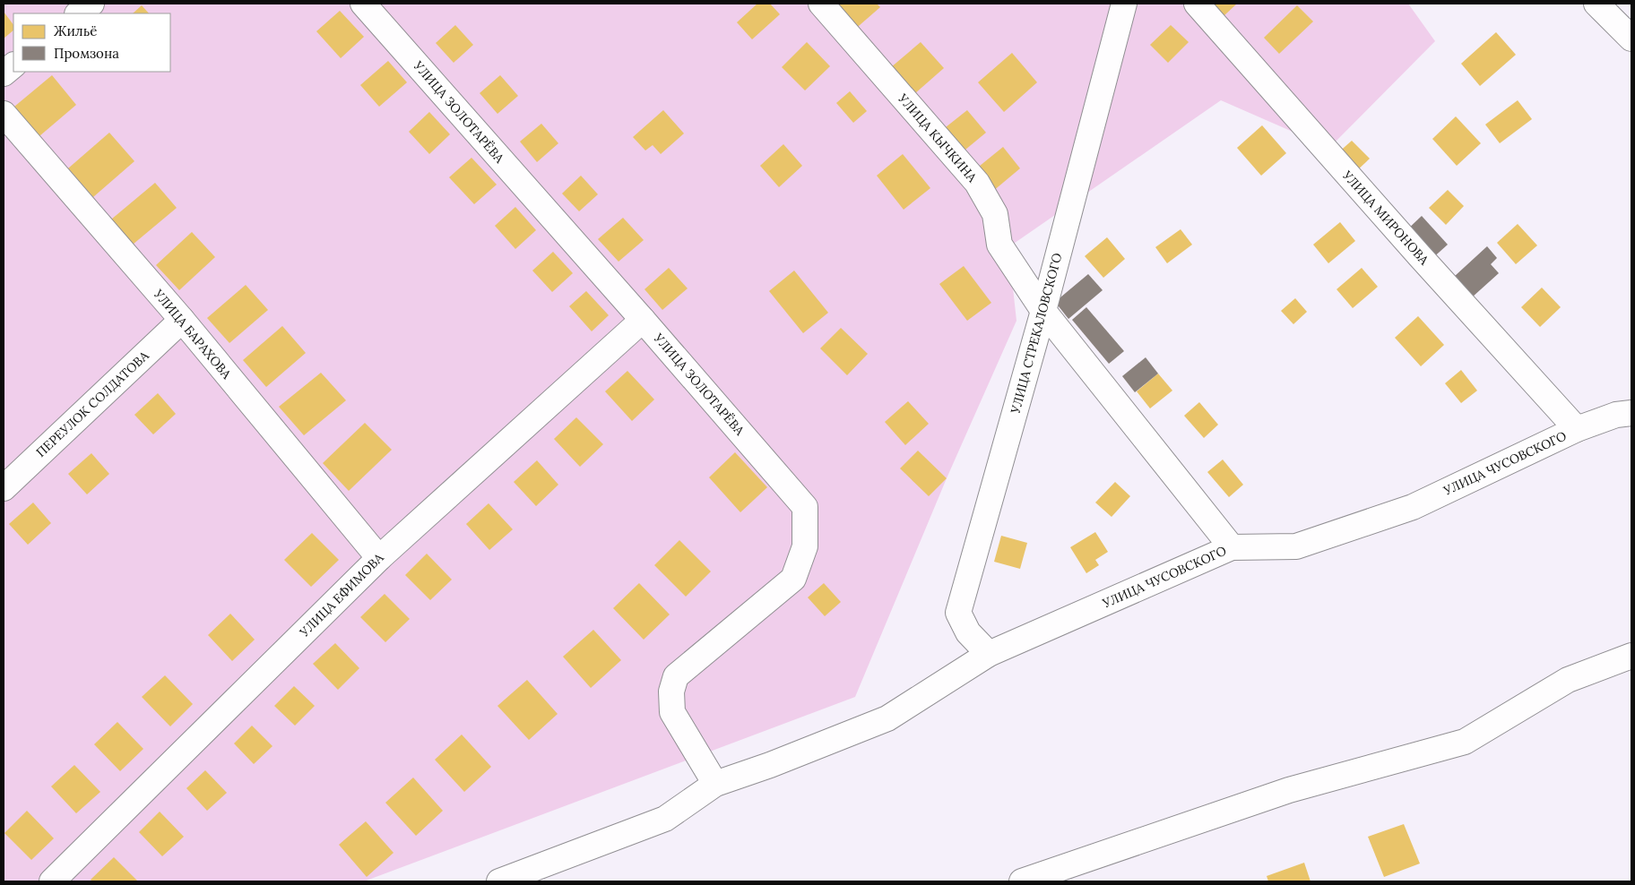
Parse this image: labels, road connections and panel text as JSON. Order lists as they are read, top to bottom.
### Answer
{
  "streets": {
    "street": [
      "УЛИЦА ЗОЛОТАРЁВА",
      "УЛИЦА КЫЧКИНА",
      "УЛИЦА МИРОНОВА",
      "УЛИЦА СТРЕКАЛОВСКОГО",
      "УЛИЦА БАРАХОВА",
      "ПЕРЕУЛОК СОЛДАТОВА",
      "УЛИЦА ЧУСОВСКОГО",
      "УЛИЦА ЕФИМОВА"
    ]
  },
  "crossings": [
    ["УЛИЦА ЗОЛОТАРЁВА", "УЛИЦА ЧУСОВСКОГО"],
    ["УЛИЦА ЗОЛОТАРЁВА", "УЛИЦА ЕФИМОВА"],
    ["УЛИЦА КЫЧКИНА", "УЛИЦА СТРЕКАЛОВСКОГО"],
    ["УЛИЦА КЫЧКИНА", "УЛИЦА ЧУСОВСКОГО"],
    ["УЛИЦА МИРОНОВА", "УЛИЦА ЧУСОВСКОГО"],
    ["УЛИЦА СТРЕКАЛОВСКОГО", "УЛИЦА ЧУСОВСКОГО"],
    ["УЛИЦА БАРАХОВА", "ПЕРЕУЛОК СОЛДАТОВА"],
    ["УЛИЦА БАРАХОВА", "УЛИЦА ЕФИМОВА"]
  ],
  "legend": ["Жильё", "Промзона"]
}
